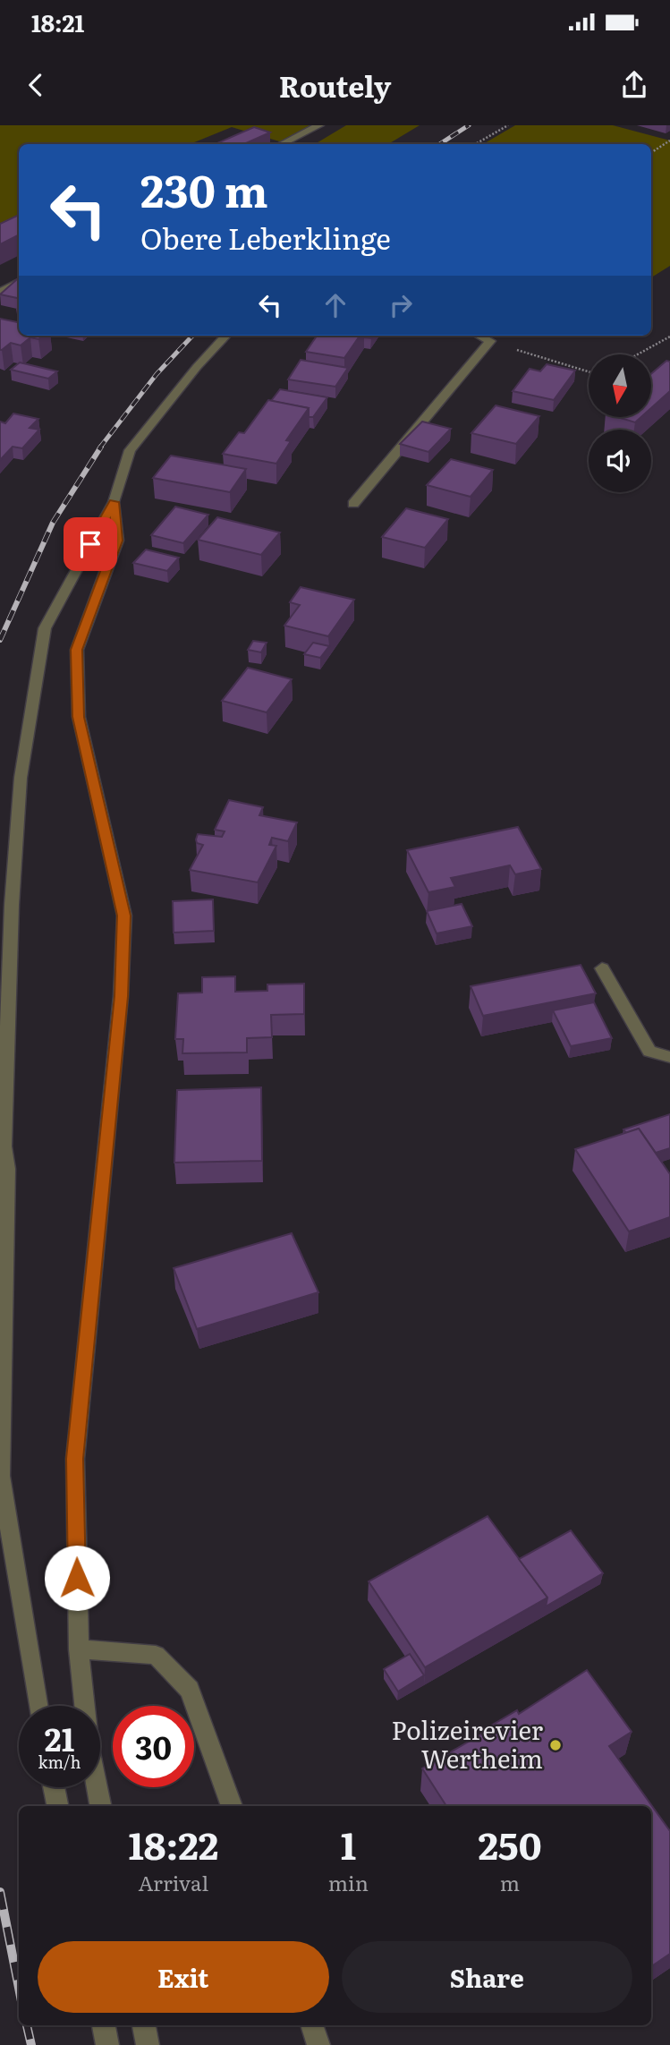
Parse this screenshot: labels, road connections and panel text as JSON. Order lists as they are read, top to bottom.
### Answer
{
  "places": ["Polizeirevier Wertheim"],
  "north": "bottom",
  "page": {
    "status": "18:21",
    "header": "Routely",
    "turn": ["230 m", "Obere Leberklinge"],
    "speed": "21 km/h",
    "limit": "30",
    "eta": [
      "18:22",
      "Arrival",
      "1",
      "min",
      "250",
      "m"
    ],
    "buttons": ["Exit", "Share"]
  }
}
